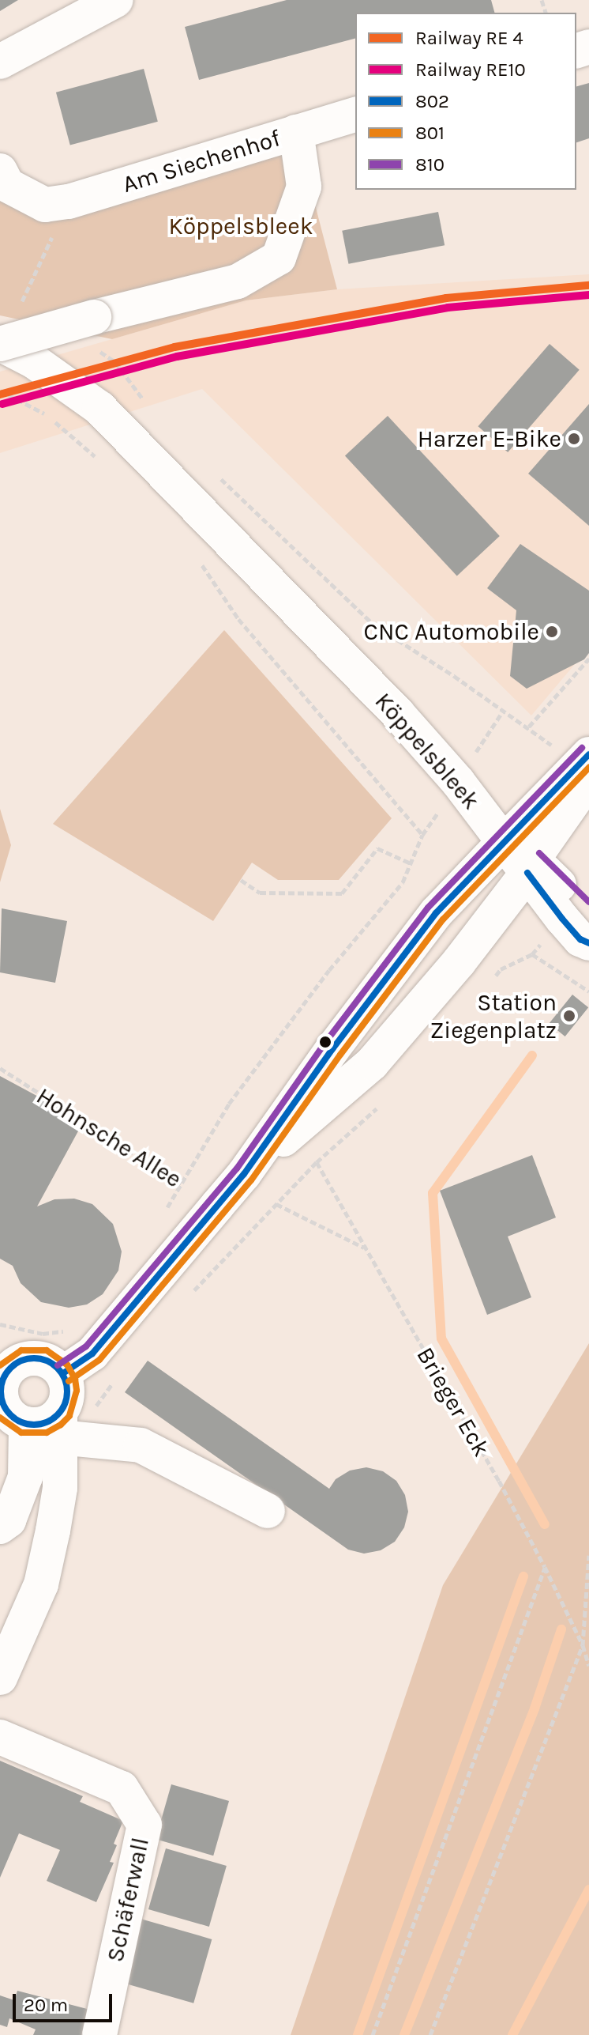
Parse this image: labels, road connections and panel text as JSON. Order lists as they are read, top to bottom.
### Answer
{
  "streets": {
    "street": ["Am Siechenhof", "Köppelsbleek", "Schäferwall"],
    "path": ["Hohnsche Allee", "Brieger Eck"]
  },
  "crossings": [
    ["Am Siechenhof", "Köppelsbleek"]
  ],
  "parks": ["Köppelsbleek"],
  "places": ["Harzer E-Bike", "CNC Automobile", "Station Ziegenplatz"],
  "lines": [
    "rail line RE10",
    "transit line 810",
    "transit line 802",
    "transit line 801"
  ],
  "legend": [
    "Railway RE 4",
    "Railway RE10",
    "802",
    "801",
    "810"
  ],
  "scale_bar": "20 m"
}
